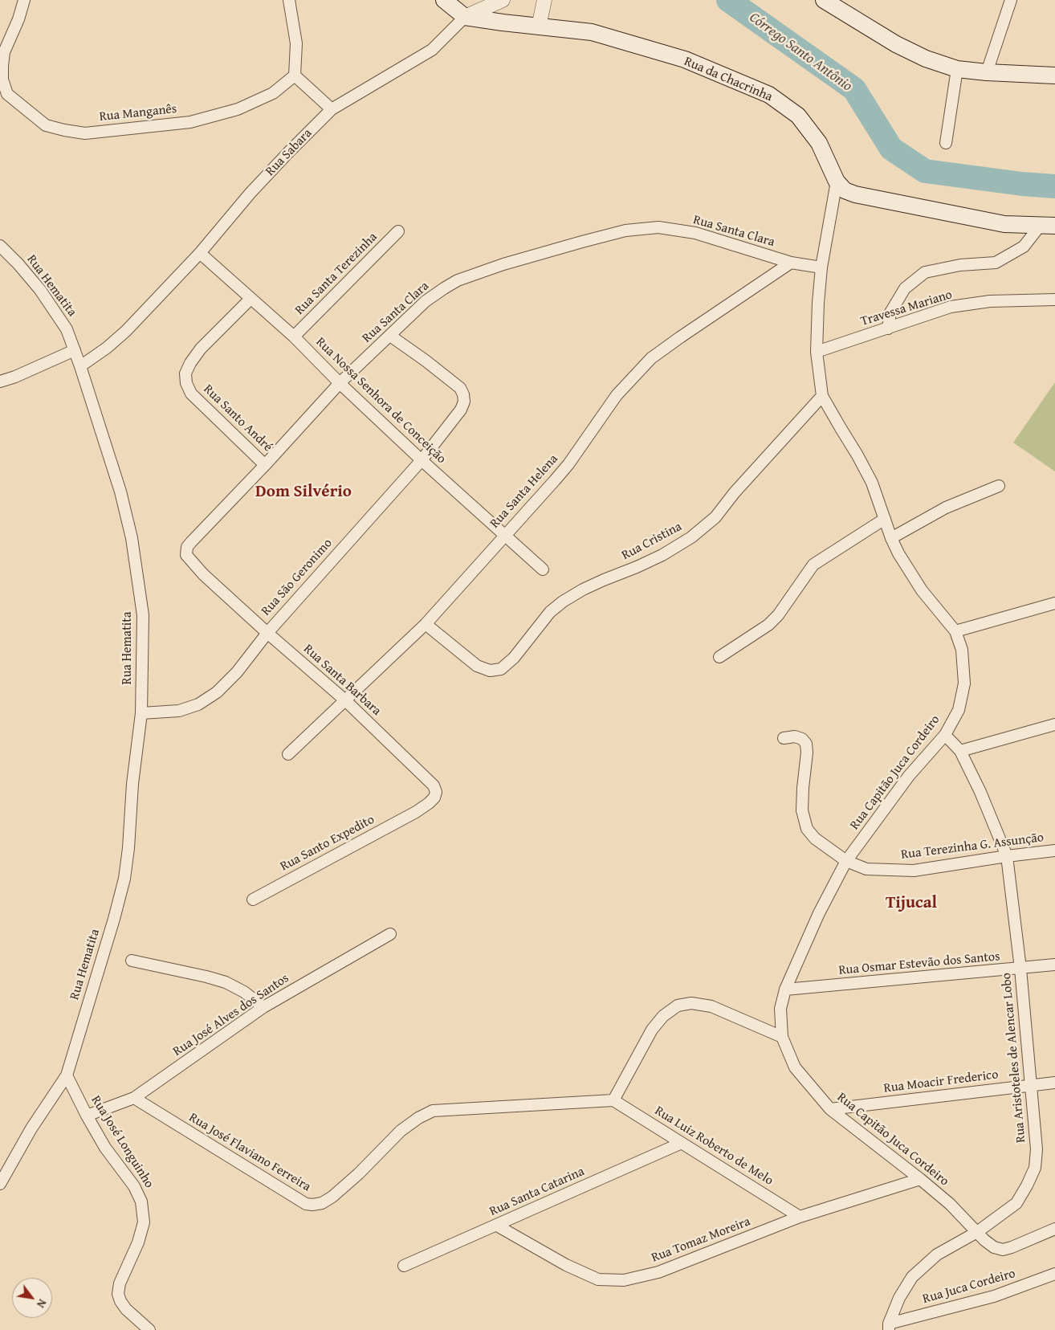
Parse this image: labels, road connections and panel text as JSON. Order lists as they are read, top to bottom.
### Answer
{
  "streets": {
    "main road": ["Rua da Chacrinha"],
    "street": [
      "Rua Manganês",
      "Rua Sabara",
      "Rua Santa Clara",
      "Rua Santa Terezinha",
      "Rua Hematita",
      "Travessa Mariano",
      "Rua Nossa Senhora de Conceição",
      "Rua Santo André",
      "Rua Santa Helena",
      "Rua Cristina",
      "Rua São Geronimo",
      "Rua Santa Barbara",
      "Rua Capitão Juca Cordeiro",
      "Rua Santo Expedito",
      "Rua Terezinha G. Assunção",
      "Rua Osmar Estevão dos Santos",
      "Rua José Alves dos Santos",
      "Rua Aristoteles de Alencar Lobo",
      "Rua Moacir Frederico",
      "Rua José Longuinho",
      "Rua Luiz Roberto de Melo",
      "Rua José Flaviano Ferreira",
      "Rua Santa Catarina",
      "Rua Tomaz Moreira",
      "Rua Juca Cordeiro"
    ]
  },
  "crossings": [
    ["Rua da Chacrinha", "Travessa Mariano"],
    ["Rua da Chacrinha", "Rua Capitão Juca Cordeiro"],
    ["Rua Sabara", "Rua Hematita"],
    ["Rua Sabara", "Rua Nossa Senhora de Conceição"],
    ["Rua Santa Clara", "Rua Nossa Senhora de Conceição"],
    ["Rua Santa Clara", "Rua Santo André"],
    ["Rua Santa Clara", "Rua Santa Helena"],
    ["Rua Santa Clara", "Rua São Geronimo"],
    ["Rua Santa Clara", "Rua Santa Barbara"],
    ["Rua Santa Clara", "Rua Capitão Juca Cordeiro"],
    ["Rua Santa Terezinha", "Rua Nossa Senhora de Conceição"],
    ["Rua Hematita", "Rua São Geronimo"],
    ["Rua Hematita", "Rua José Longuinho"],
    ["Travessa Mariano", "Rua Capitão Juca Cordeiro"],
    ["Rua Nossa Senhora de Conceição", "Rua Santo André"],
    ["Rua Nossa Senhora de Conceição", "Rua Santa Helena"],
    ["Rua Nossa Senhora de Conceição", "Rua São Geronimo"],
    ["Rua Santa Helena", "Rua Cristina"],
    ["Rua Santa Helena", "Rua Santa Barbara"],
    ["Rua Cristina", "Rua Capitão Juca Cordeiro"],
    ["Rua São Geronimo", "Rua Santa Barbara"],
    ["Rua Santa Barbara", "Rua Santo Expedito"],
    ["Rua Capitão Juca Cordeiro", "Rua Terezinha G. Assunção"],
    ["Rua Capitão Juca Cordeiro", "Rua Osmar Estevão dos Santos"],
    ["Rua Capitão Juca Cordeiro", "Rua Aristoteles de Alencar Lobo"],
    ["Rua Capitão Juca Cordeiro", "Rua Moacir Frederico"],
    ["Rua Capitão Juca Cordeiro", "Rua Tomaz Moreira"],
    ["Rua Terezinha G. Assunção", "Rua Aristoteles de Alencar Lobo"],
    ["Rua Osmar Estevão dos Santos", "Rua Aristoteles de Alencar Lobo"],
    ["Rua José Alves dos Santos", "Rua José Longuinho"],
    ["Rua José Alves dos Santos", "Rua José Flaviano Ferreira"],
    ["Rua Aristoteles de Alencar Lobo", "Rua Moacir Frederico"],
    ["Rua Aristoteles de Alencar Lobo", "Rua Juca Cordeiro"],
    ["Rua Luiz Roberto de Melo", "Rua José Flaviano Ferreira"],
    ["Rua Luiz Roberto de Melo", "Rua Santa Catarina"],
    ["Rua Luiz Roberto de Melo", "Rua Tomaz Moreira"],
    ["Rua Santa Catarina", "Rua Tomaz Moreira"]
  ],
  "districts": ["Dom Silvério", "Tijucal"],
  "water": ["Córrego Santo Antônio"],
  "north": "bottom right"
}
